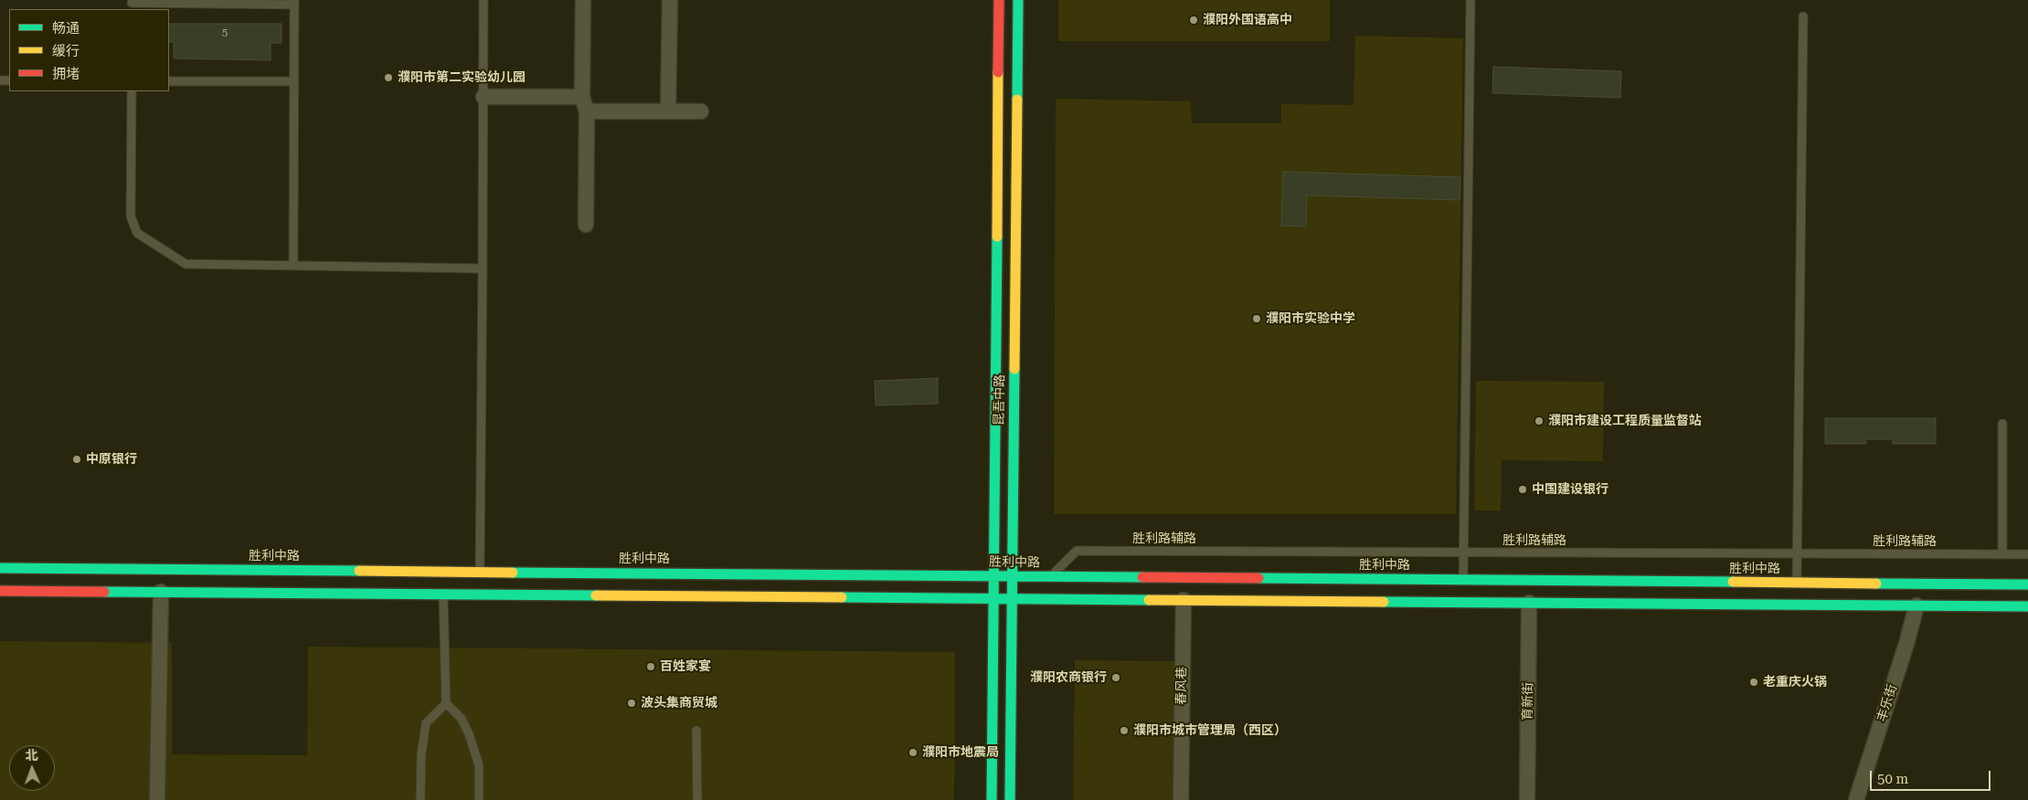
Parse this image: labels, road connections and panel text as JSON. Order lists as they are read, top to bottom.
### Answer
{
  "streets": {
    "main road": ["昆吾中路", "胜利中路"],
    "street": ["春风巷", "育新街", "丰乐街"],
    "lane": ["胜利路辅路"]
  },
  "crossings": [
    ["昆吾中路", "胜利中路"],
    ["胜利路辅路", "胜利中路"]
  ],
  "places": [
    "濮阳外国语高中",
    "濮阳市第二实验幼儿园",
    "濮阳市实验中学",
    "濮阳市建设工程质量监督站",
    "中原银行",
    "中国建设银行",
    "百姓家宴",
    "濮阳农商银行",
    "老重庆火锅",
    "波头集商贸城",
    "濮阳市城市管理局（西区）",
    "濮阳市地震局"
  ],
  "house_numbers": ["5"],
  "legend": ["畅通", "缓行", "拥堵"],
  "scale_bar": "50 m",
  "north": "top"
}
